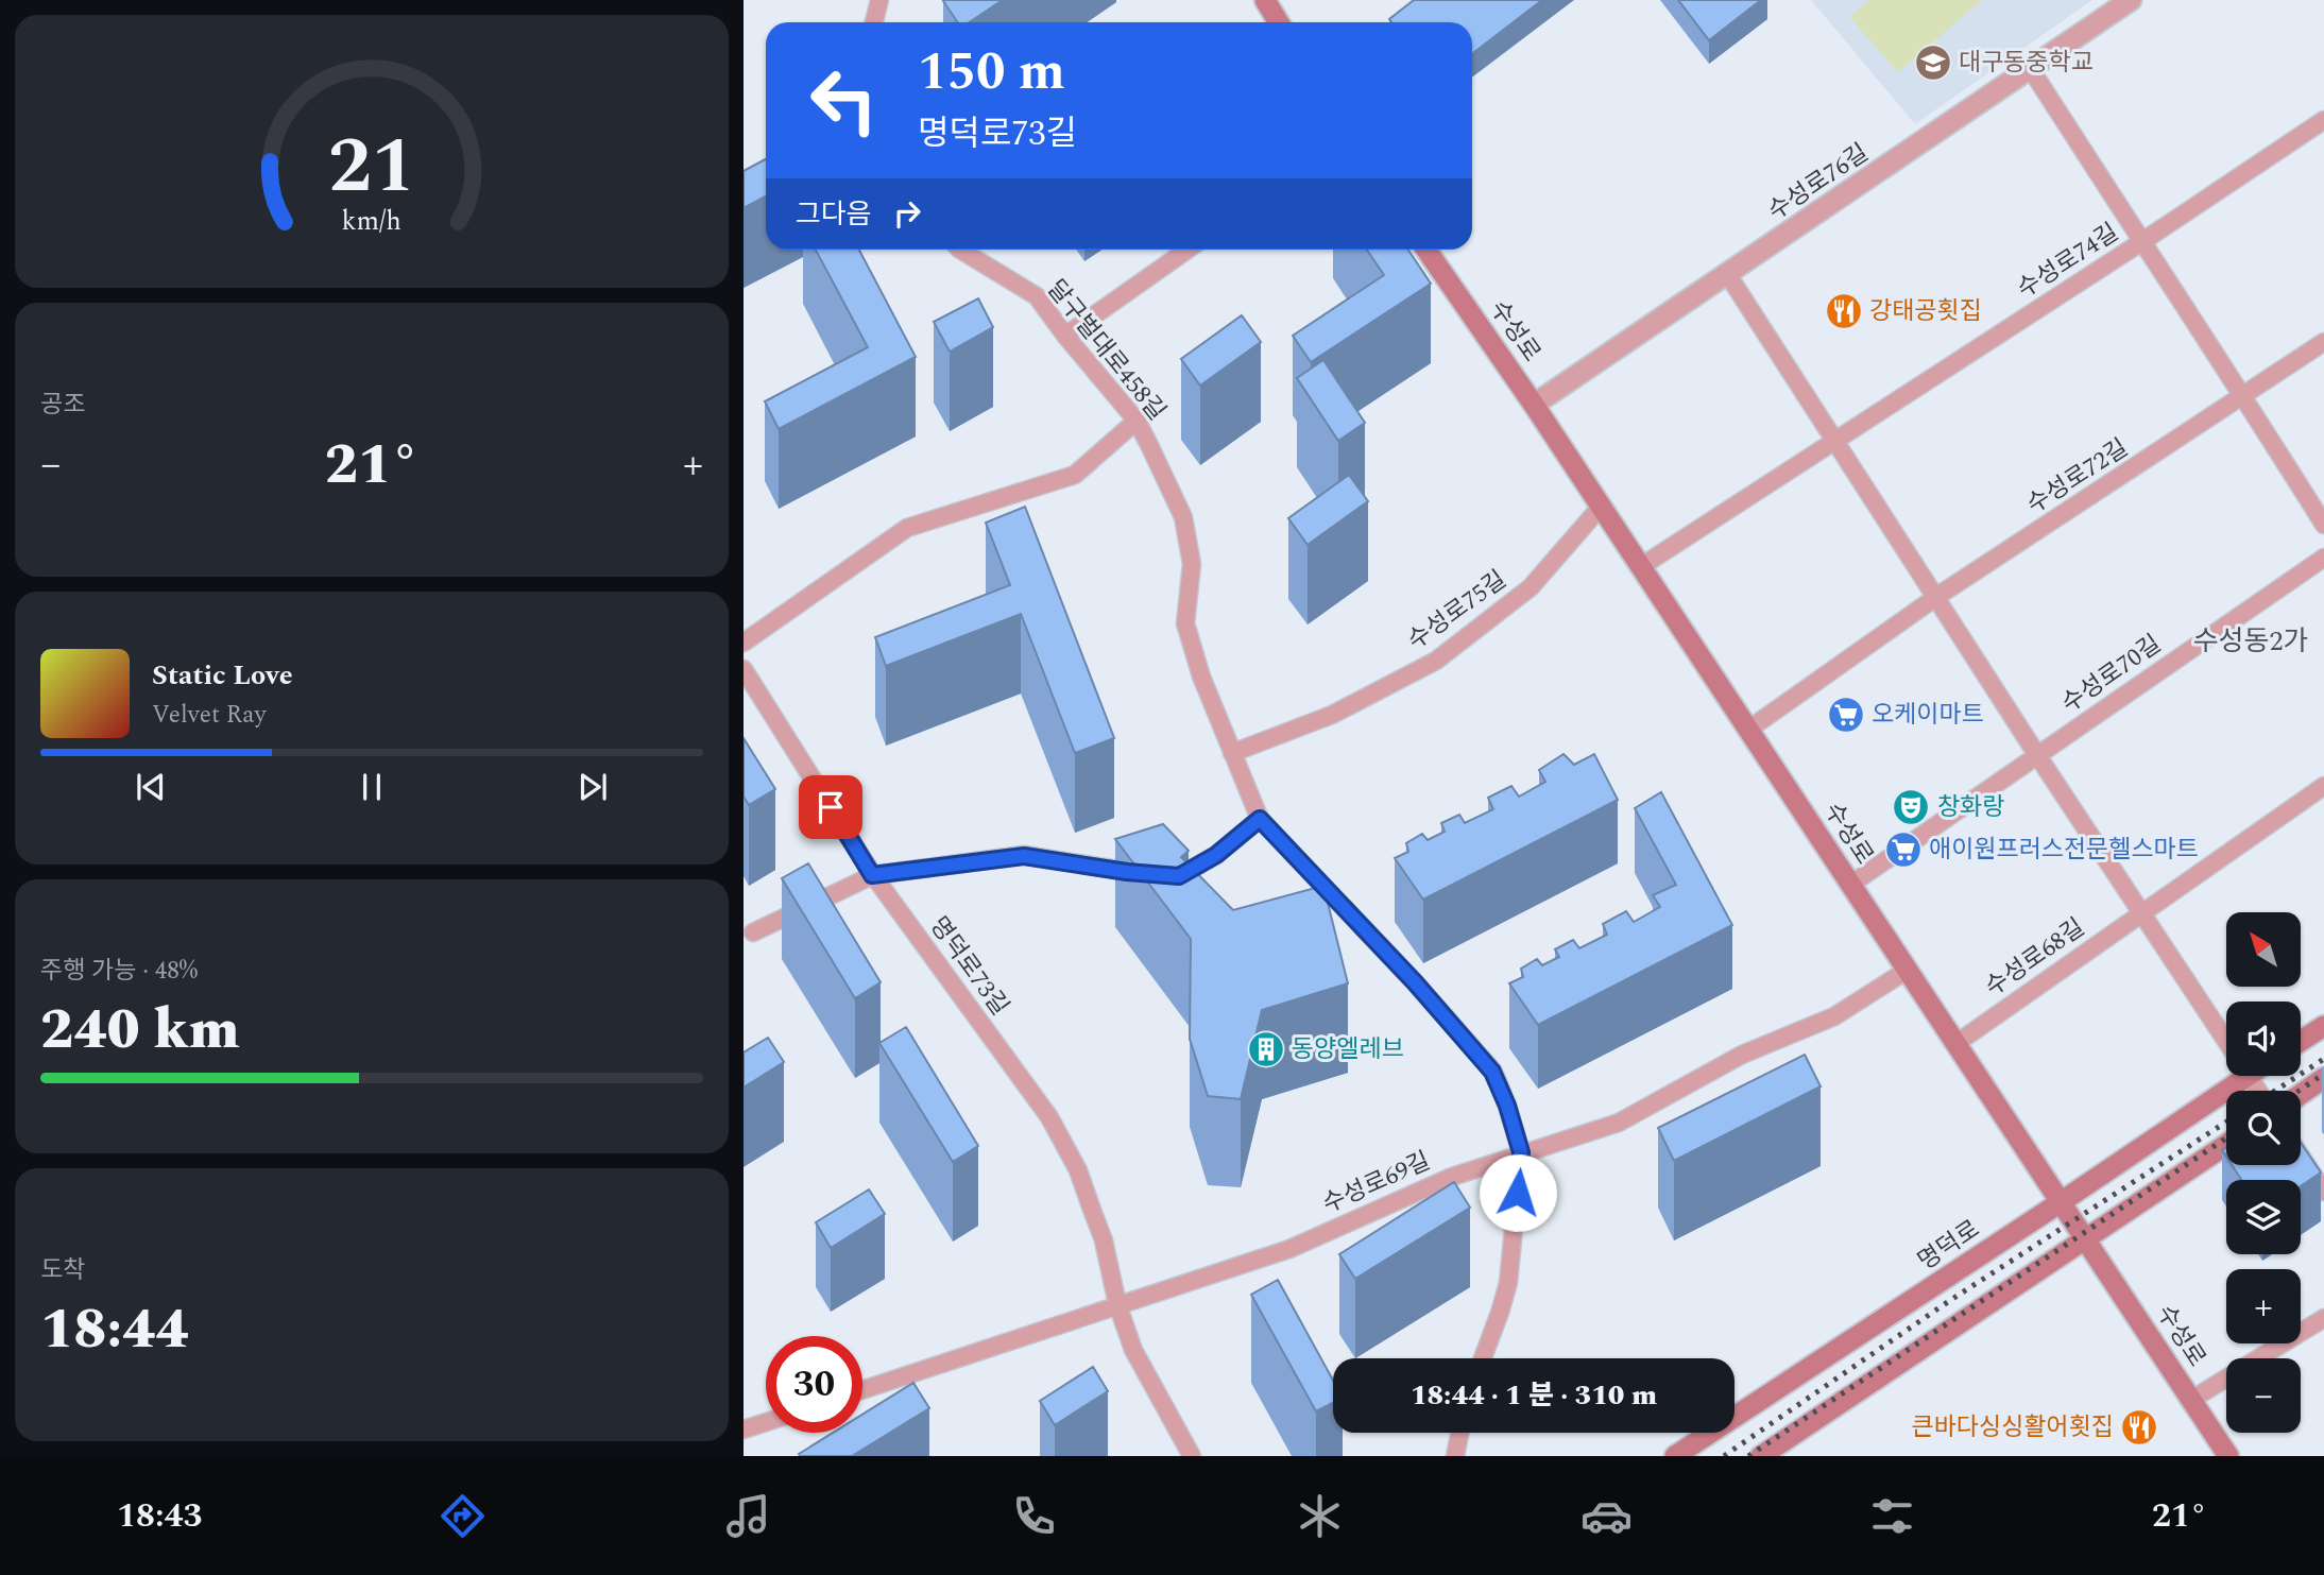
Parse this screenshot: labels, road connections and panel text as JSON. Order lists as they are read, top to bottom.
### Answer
{
  "streets": {
    "main road": ["수성로", "명덕로"],
    "street": [
      "수성로76길",
      "수성로74길",
      "달구벌대로458길",
      "수성로72길",
      "수성로75길",
      "수성로70길",
      "수성로68길",
      "명덕로73길",
      "수성로69길"
    ]
  },
  "crossings": [
    ["수성로76길", "수성로74길"],
    ["수성로76길", "수성로"],
    ["수성로74길", "수성로"],
    ["수성로", "수성로72길"],
    ["수성로", "수성로75길"],
    ["수성로", "수성로70길"],
    ["수성로", "수성로68길"],
    ["수성로", "수성로69길"],
    ["수성로", "명덕로"],
    ["달구벌대로458길", "수성로75길"],
    ["명덕로73길", "수성로69길"]
  ],
  "districts": ["수성동2가"],
  "places": {
    "school or university": ["대구동중학교"],
    "restaurant": ["강태공횟집", "큰바다싱싱활어횟집"],
    "supermarket": ["오케이마트", "애이원프러스전문헬스마트"],
    "theatre": ["창화랑"],
    "building": ["동양엘레브"]
  },
  "north": "top left",
  "page": {
    "turn": ["150 m", "명덕로73길"],
    "then": "그다음",
    "tile": [
      "공조",
      ["주행 가능 · 48%", "240 km"],
      ["도착", "18:44"]
    ],
    "heat": ["−", "21°", "+"],
    "song": ["Static Love", "Velvet Ray"],
    "map_buttons": ["+", "−"],
    "limit": "30",
    "trip": "18:44 · 1 분 · 310 m",
    "tabs": ["18:43", "21°"],
    "gauge": ["21", "km/h"]
  }
}
